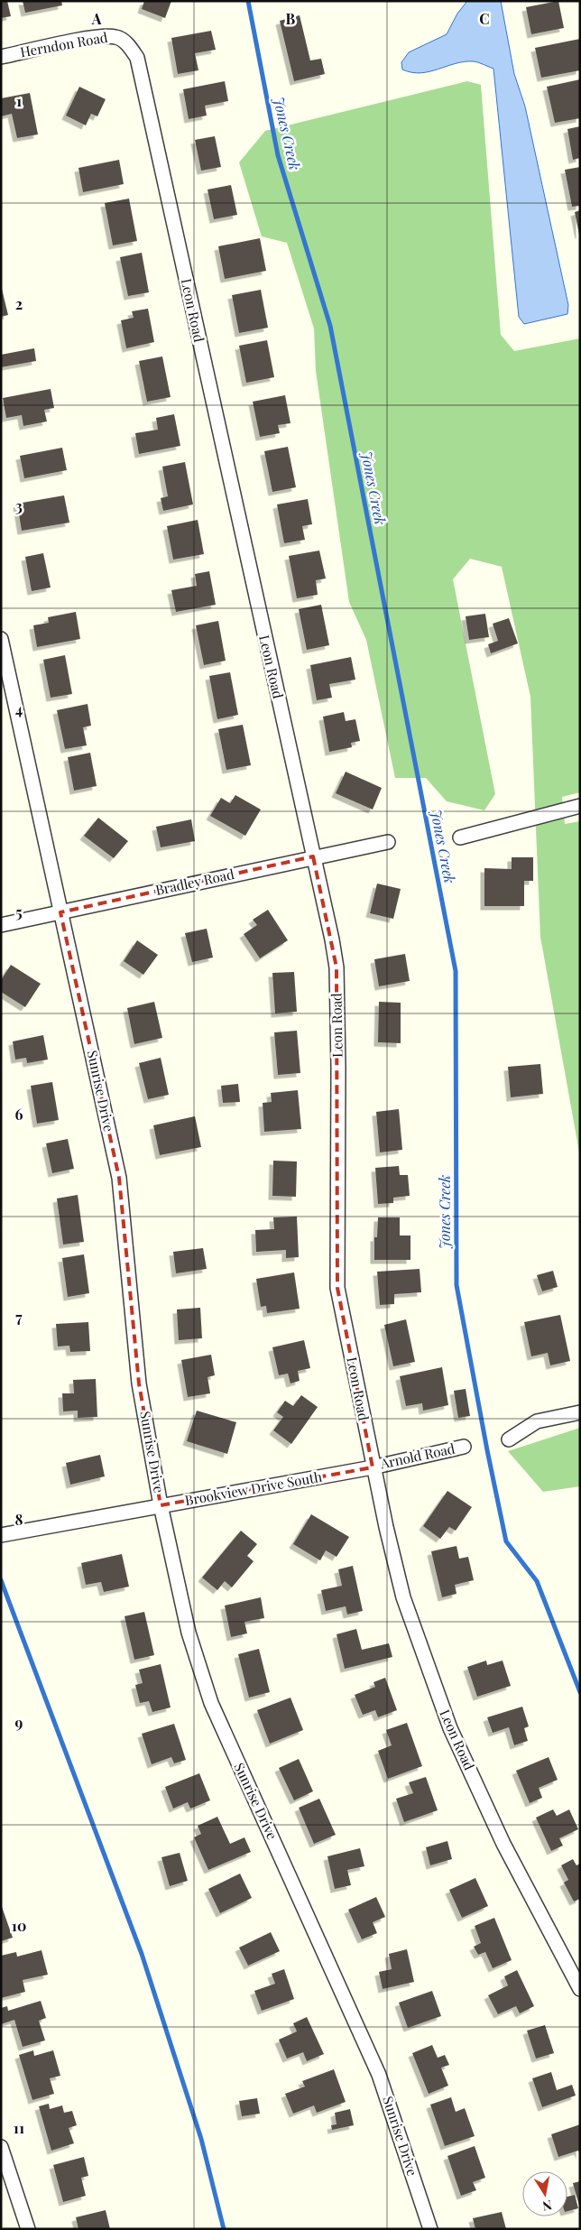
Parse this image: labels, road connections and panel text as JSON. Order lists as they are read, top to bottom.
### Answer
{
  "streets": {
    "street": [
      "Herndon Road",
      "Leon Road",
      "Bradley Road",
      "Sunrise Drive",
      "Arnold Road",
      "Brookview Drive South"
    ]
  },
  "crossings": [
    ["Herndon Road", "Leon Road"],
    ["Leon Road", "Bradley Road"],
    ["Leon Road", "Arnold Road"],
    ["Leon Road", "Brookview Drive South"],
    ["Bradley Road", "Sunrise Drive"],
    ["Sunrise Drive", "Brookview Drive South"],
    ["Arnold Road", "Brookview Drive South"]
  ],
  "water": ["Jones Creek"],
  "north": "bottom",
  "grid": {
    "columns": ["A", "B", "C"],
    "rows": [
      "1",
      "2",
      "3",
      "4",
      "5",
      "6",
      "7",
      "8",
      "9",
      "10",
      "11"
    ]
  }
}
